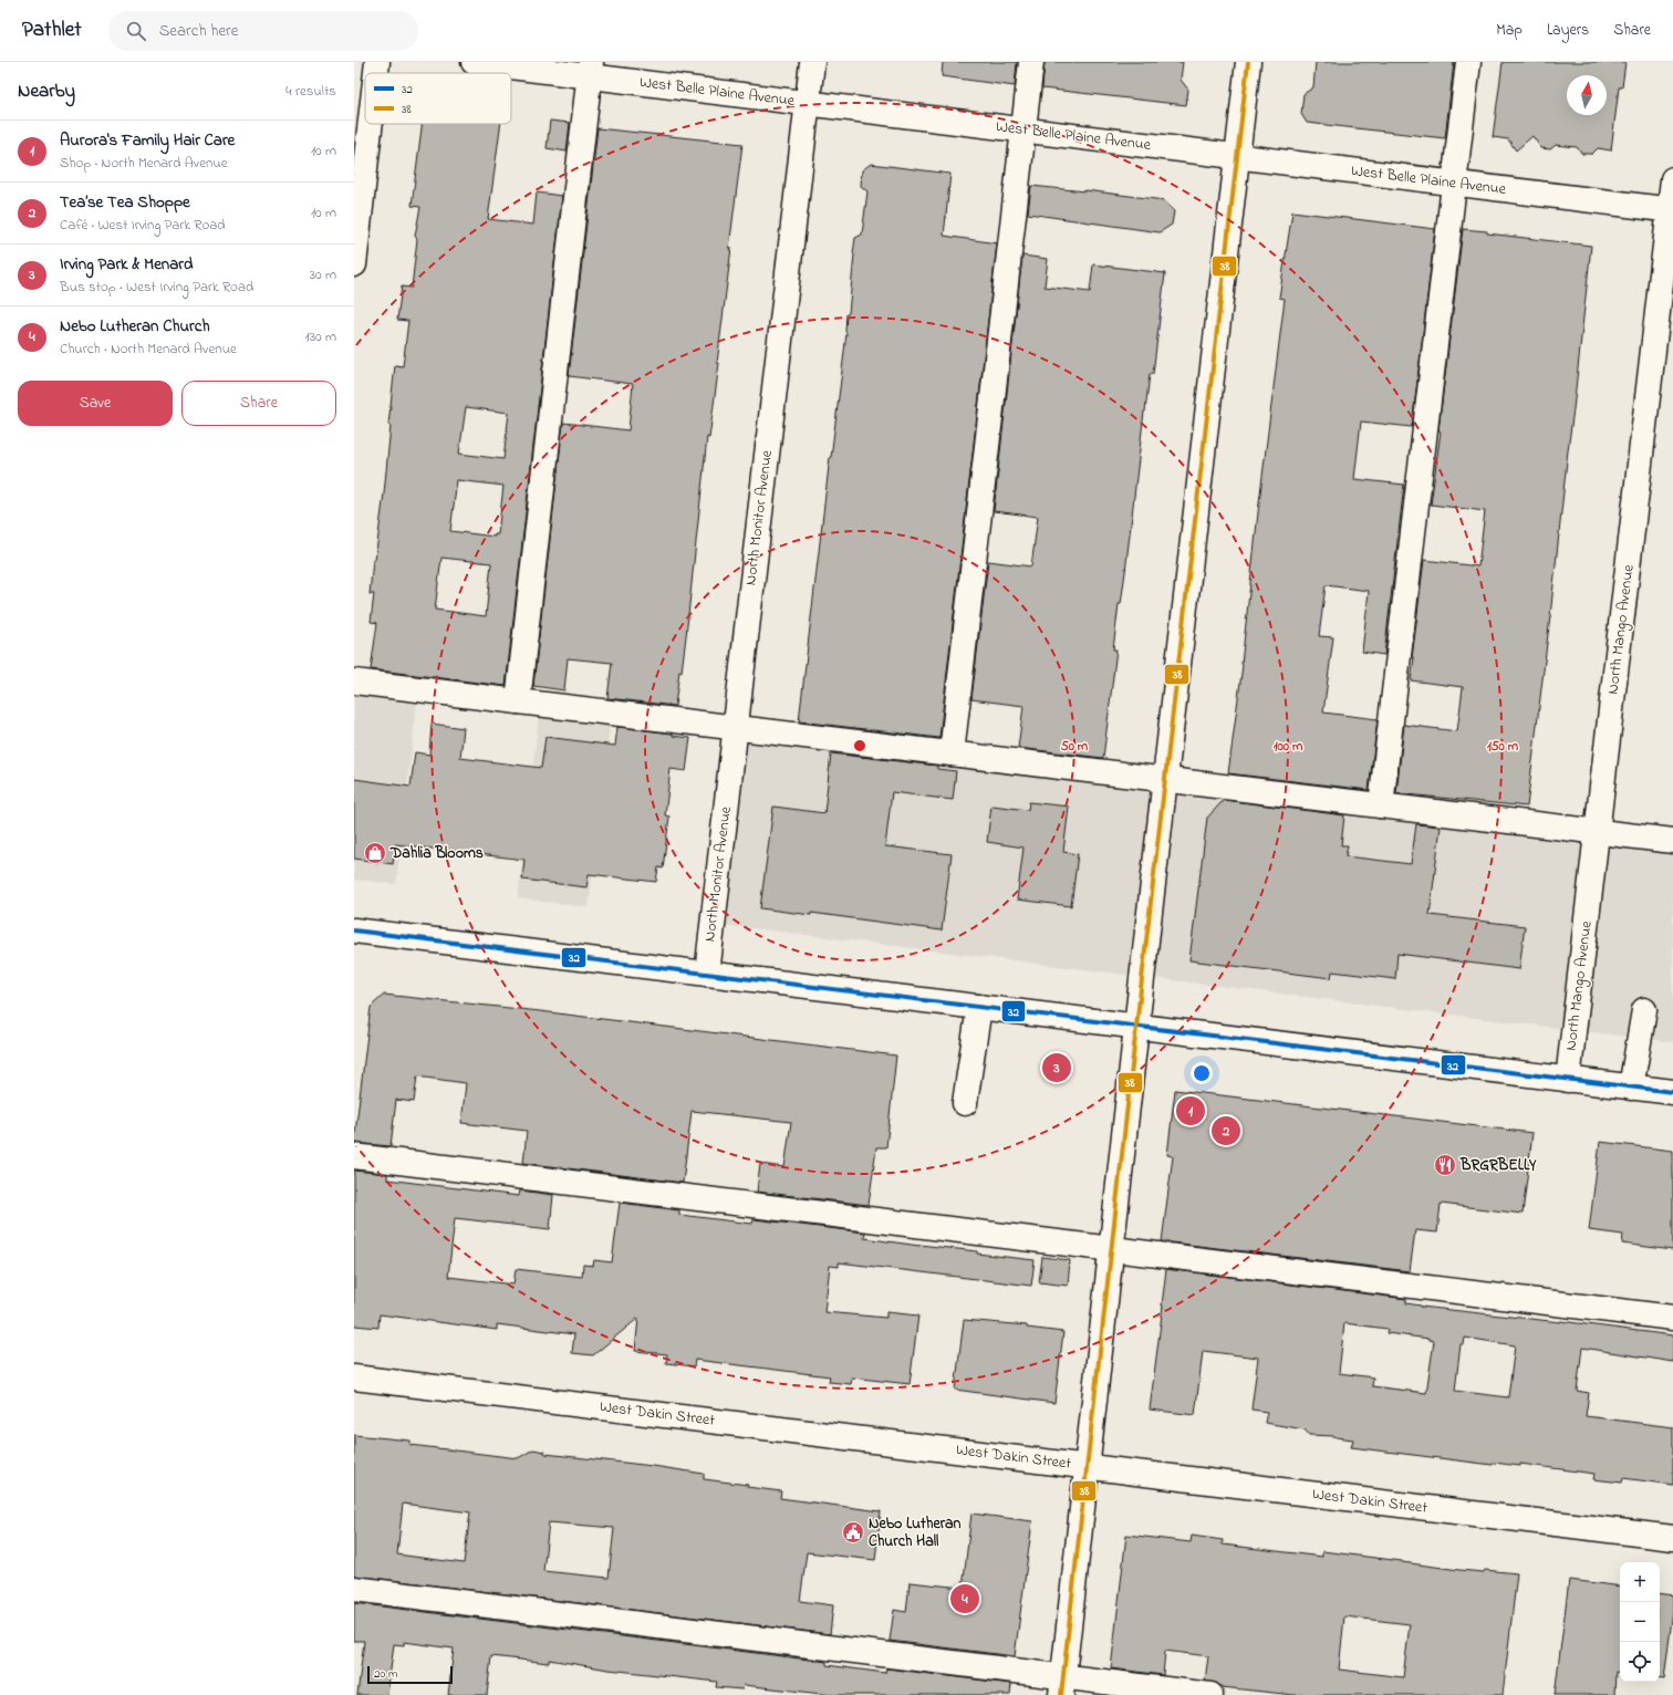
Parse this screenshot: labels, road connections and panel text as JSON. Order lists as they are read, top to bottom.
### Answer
{
  "streets": {
    "street": [
      "West Belle Plaine Avenue",
      "North Monitor Avenue",
      "North Mango Avenue",
      "West Dakin Street"
    ]
  },
  "crossings": [
    ["West Belle Plaine Avenue", "North Monitor Avenue"],
    ["West Belle Plaine Avenue", "North Mango Avenue"]
  ],
  "places": {
    "shop": ["Dahlia Blooms"],
    "restaurant": ["BRGRBELLY"],
    "public building": ["Nebo Lutheran Church Hall"]
  },
  "lines": ["transit line 38", "transit line 32"],
  "legend": ["32", "38"],
  "scale_bar": "20 m",
  "north": "top",
  "page": {
    "header": "Pathlet",
    "search": "Search here",
    "nav": ["Map", "Layers", "Share"],
    "heading": ["Nearby", "4 results"],
    "list": [
      {
        "mark": "1",
        "name": "Aurora's Family Hair Care",
        "note": "Shop · North Menard Avenue",
        "value": "10 m"
      },
      {
        "mark": "2",
        "name": "Tea’se Tea Shoppe",
        "note": "Café · West Irving Park Road",
        "value": "10 m"
      },
      {
        "mark": "3",
        "name": "Irving Park & Menard",
        "note": "Bus stop · West Irving Park Road",
        "value": "30 m"
      },
      {
        "mark": "4",
        "name": "Nebo Lutheran Church",
        "note": "Church · North Menard Avenue",
        "value": "130 m"
      }
    ],
    "buttons": ["Save", "Share"],
    "pins": [
      "3",
      "1",
      "2",
      "4"
    ],
    "map_buttons": ["+", "−"],
    "scale": "20 m"
  },
  "rings": ["50 m", "100 m", "150 m"]
}
